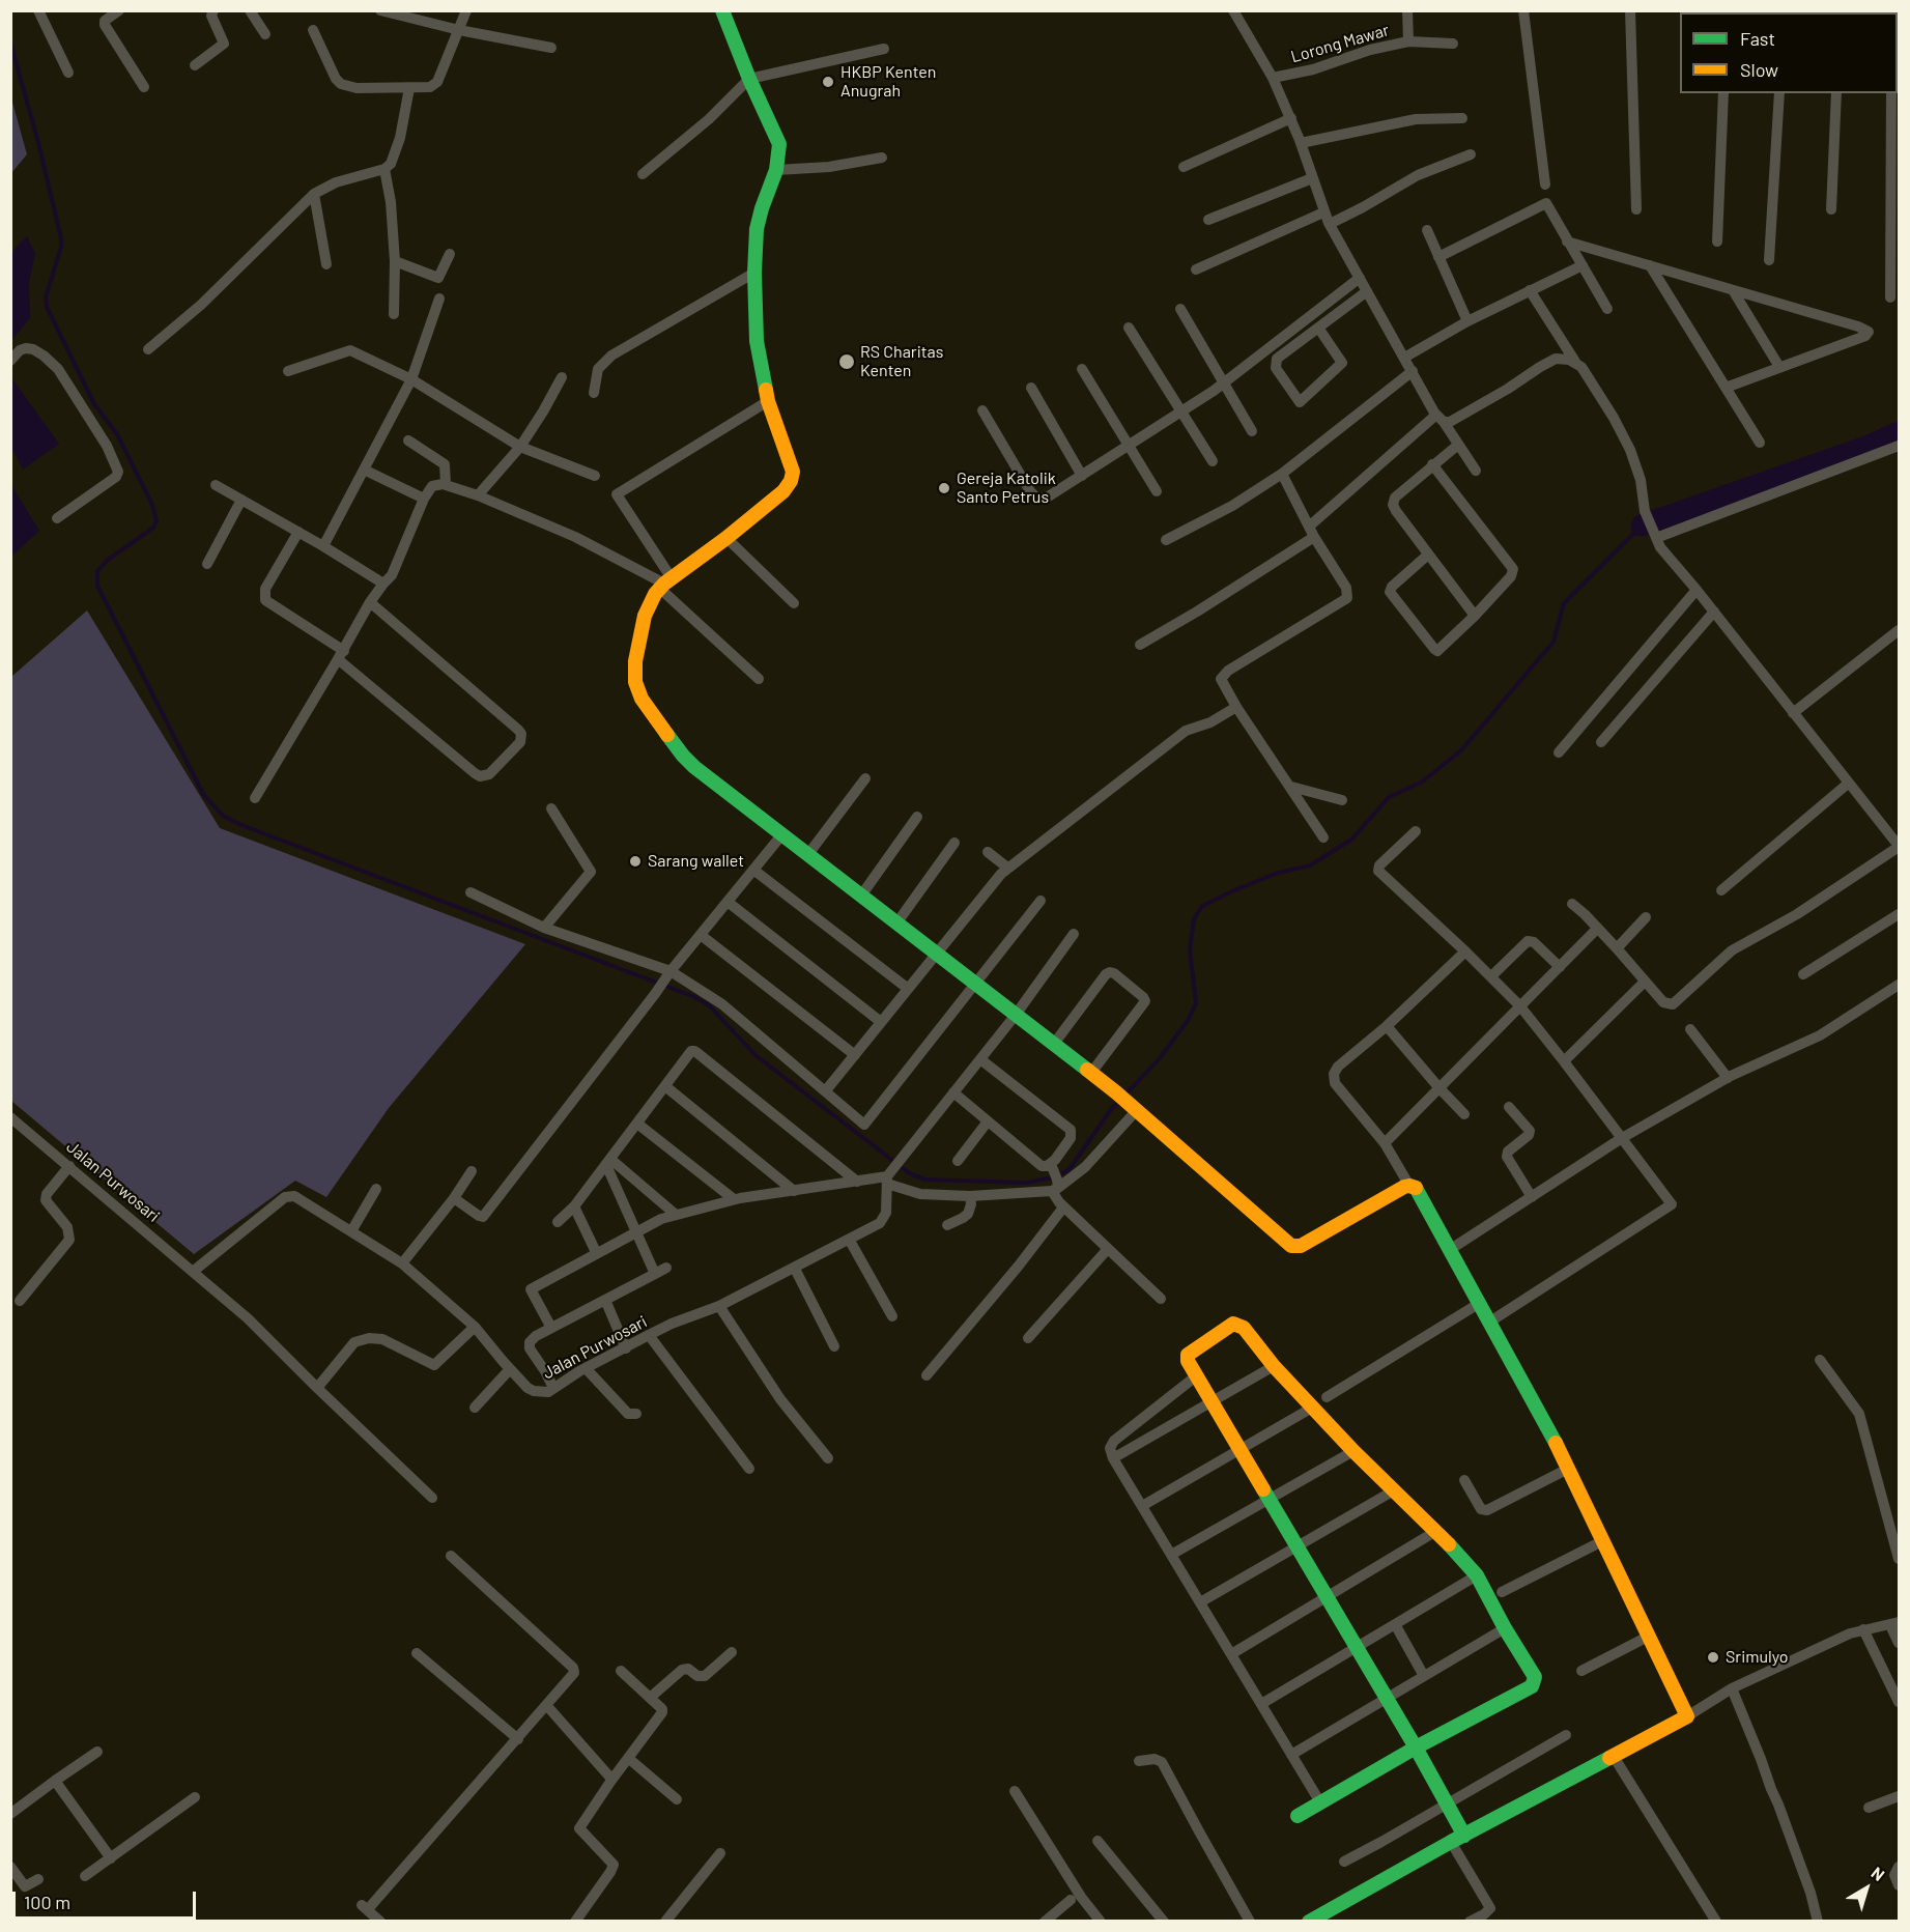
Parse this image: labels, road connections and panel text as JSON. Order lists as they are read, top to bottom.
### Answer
{
  "streets": {
    "street": ["Lorong Mawar", "Jalan Purwosari"]
  },
  "places": [
    "HKBP Kenten Anugrah",
    "RS Charitas Kenten",
    "Gereja Katolik Santo Petrus",
    "Sarang wallet",
    "Srimulyo"
  ],
  "legend": ["Fast", "Slow"],
  "scale_bar": "100 m",
  "north": "top right"
}
